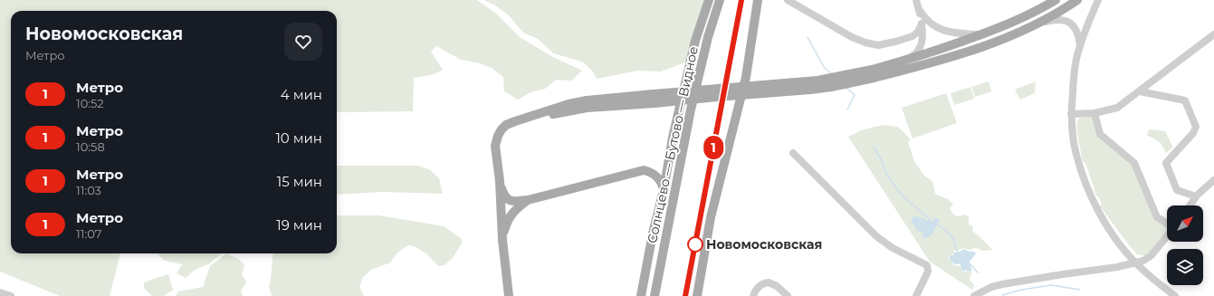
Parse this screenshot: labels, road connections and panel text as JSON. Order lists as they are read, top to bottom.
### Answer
{
  "streets": {
    "main road": ["Солнцево — Бутово — Видное"]
  },
  "places": ["Новомосковская"],
  "lines": ["metro line 1"],
  "north": "top right",
  "page": {
    "on_map": "1",
    "heading": ["Новомосковская", "Метро"],
    "list": [
      {
        "mark": "1",
        "name": "Метро",
        "note": "10:52",
        "value": "4 мин"
      },
      {
        "mark": "1",
        "name": "Метро",
        "note": "10:58",
        "value": "10 мин"
      },
      {
        "mark": "1",
        "name": "Метро",
        "note": "11:03",
        "value": "15 мин"
      },
      {
        "mark": "1",
        "name": "Метро",
        "note": "11:07",
        "value": "19 мин"
      }
    ]
  }
}
